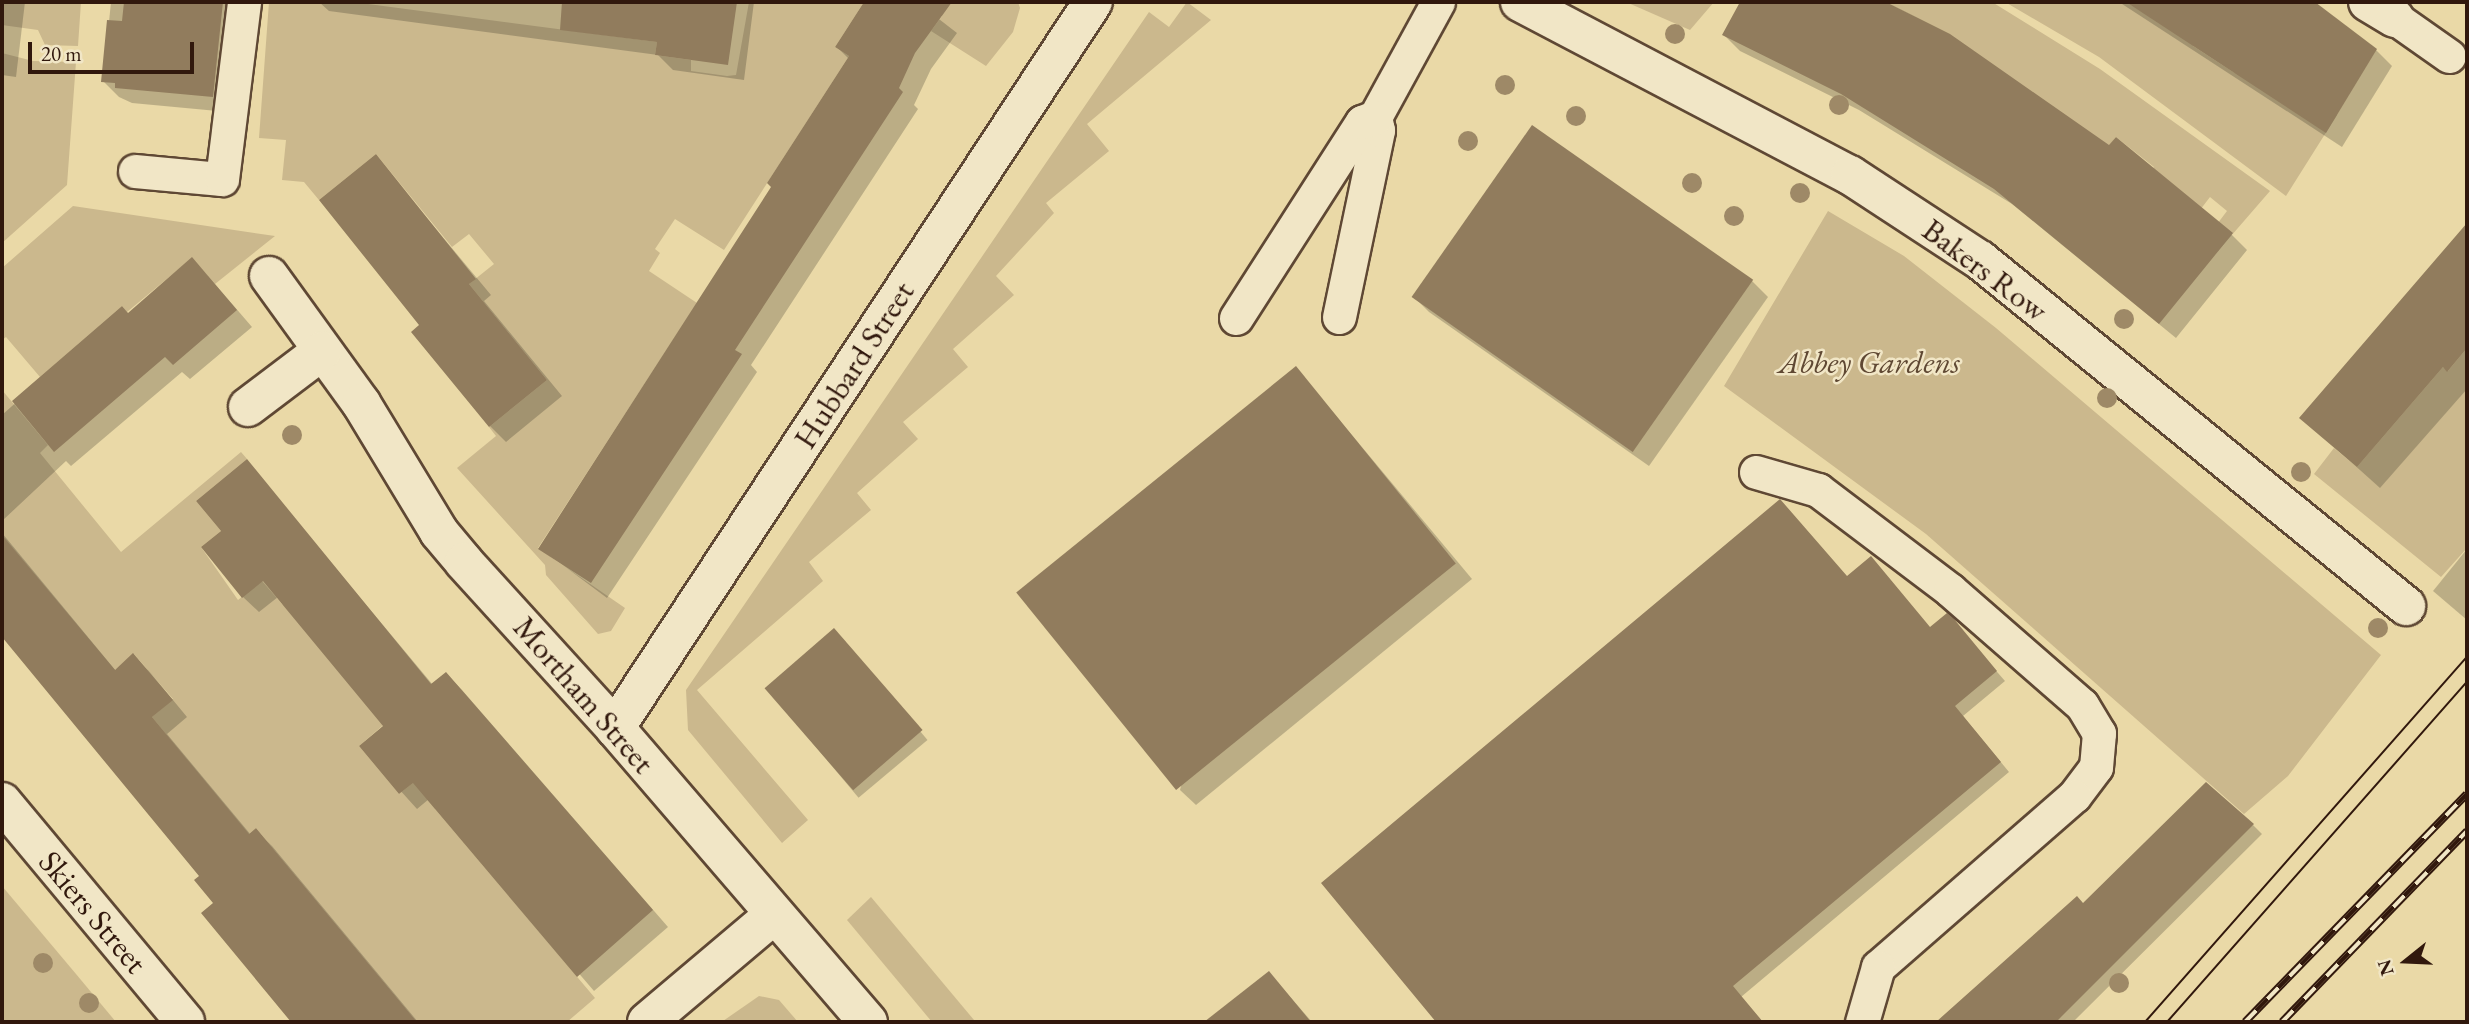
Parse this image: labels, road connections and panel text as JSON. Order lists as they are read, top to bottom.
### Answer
{
  "streets": {
    "street": [
      "Bakers Row",
      "Hubbard Street",
      "Mortham Street",
      "Skiers Street"
    ]
  },
  "crossings": [
    ["Hubbard Street", "Mortham Street"]
  ],
  "parks": ["Abbey Gardens"],
  "scale_bar": "20 m",
  "north": "left"
}
